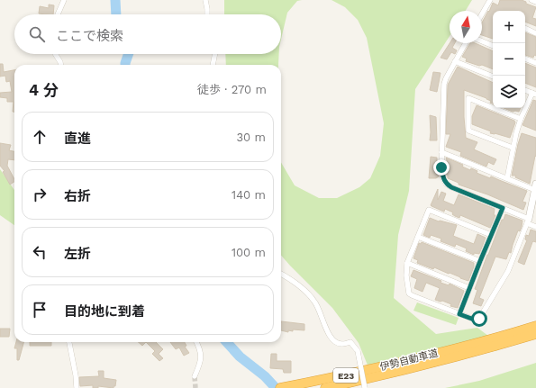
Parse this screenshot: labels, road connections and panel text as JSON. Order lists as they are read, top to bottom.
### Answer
{
  "streets": {
    "highway": ["伊勢自動車道", "E23"]
  },
  "north": "top",
  "page": {
    "map_buttons": ["+", "−"],
    "search": "ここで検索",
    "heading": ["4 分", "徒歩 · 270 m"],
    "list": [
      ["直進", "30 m"],
      ["右折", "140 m"],
      ["左折", "100 m"],
      "目的地に到着"
    ]
  }
}
